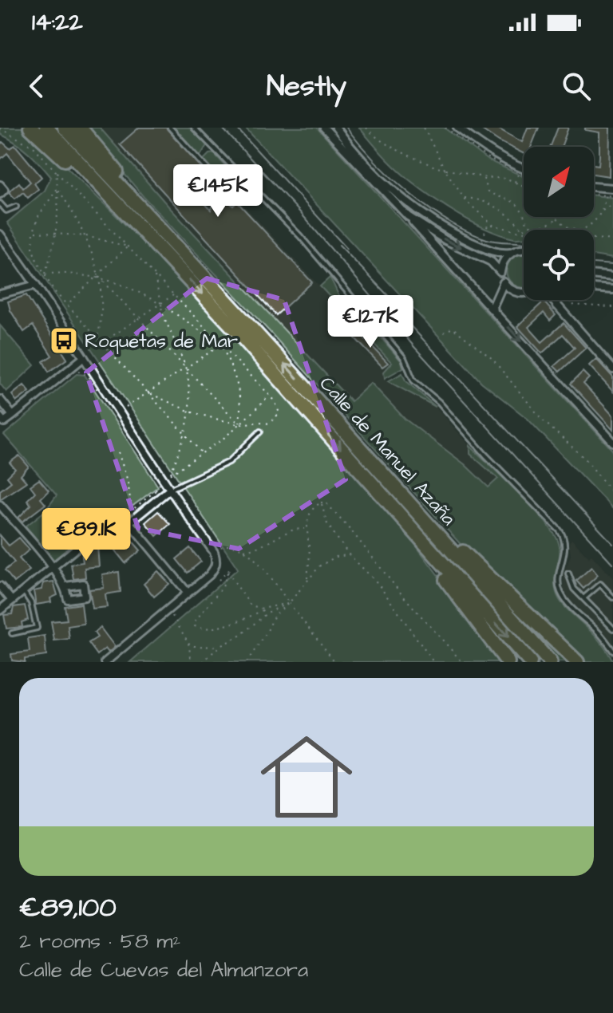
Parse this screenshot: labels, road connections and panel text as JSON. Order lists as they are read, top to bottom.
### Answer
{
  "streets": {
    "highway": ["Calle de Manuel Azaña"]
  },
  "places": {
    "bus stop": ["Roquetas de Mar"]
  },
  "north": "top right",
  "page": {
    "status": "14:22",
    "header": "Nestly",
    "price": ["€145K", "€127K", "€89.1K"],
    "list": [
      {
        "name": "€89,100",
        "note": "2 rooms · 58 m² · Calle de Cuevas del Almanzora"
      }
    ]
  }
}
